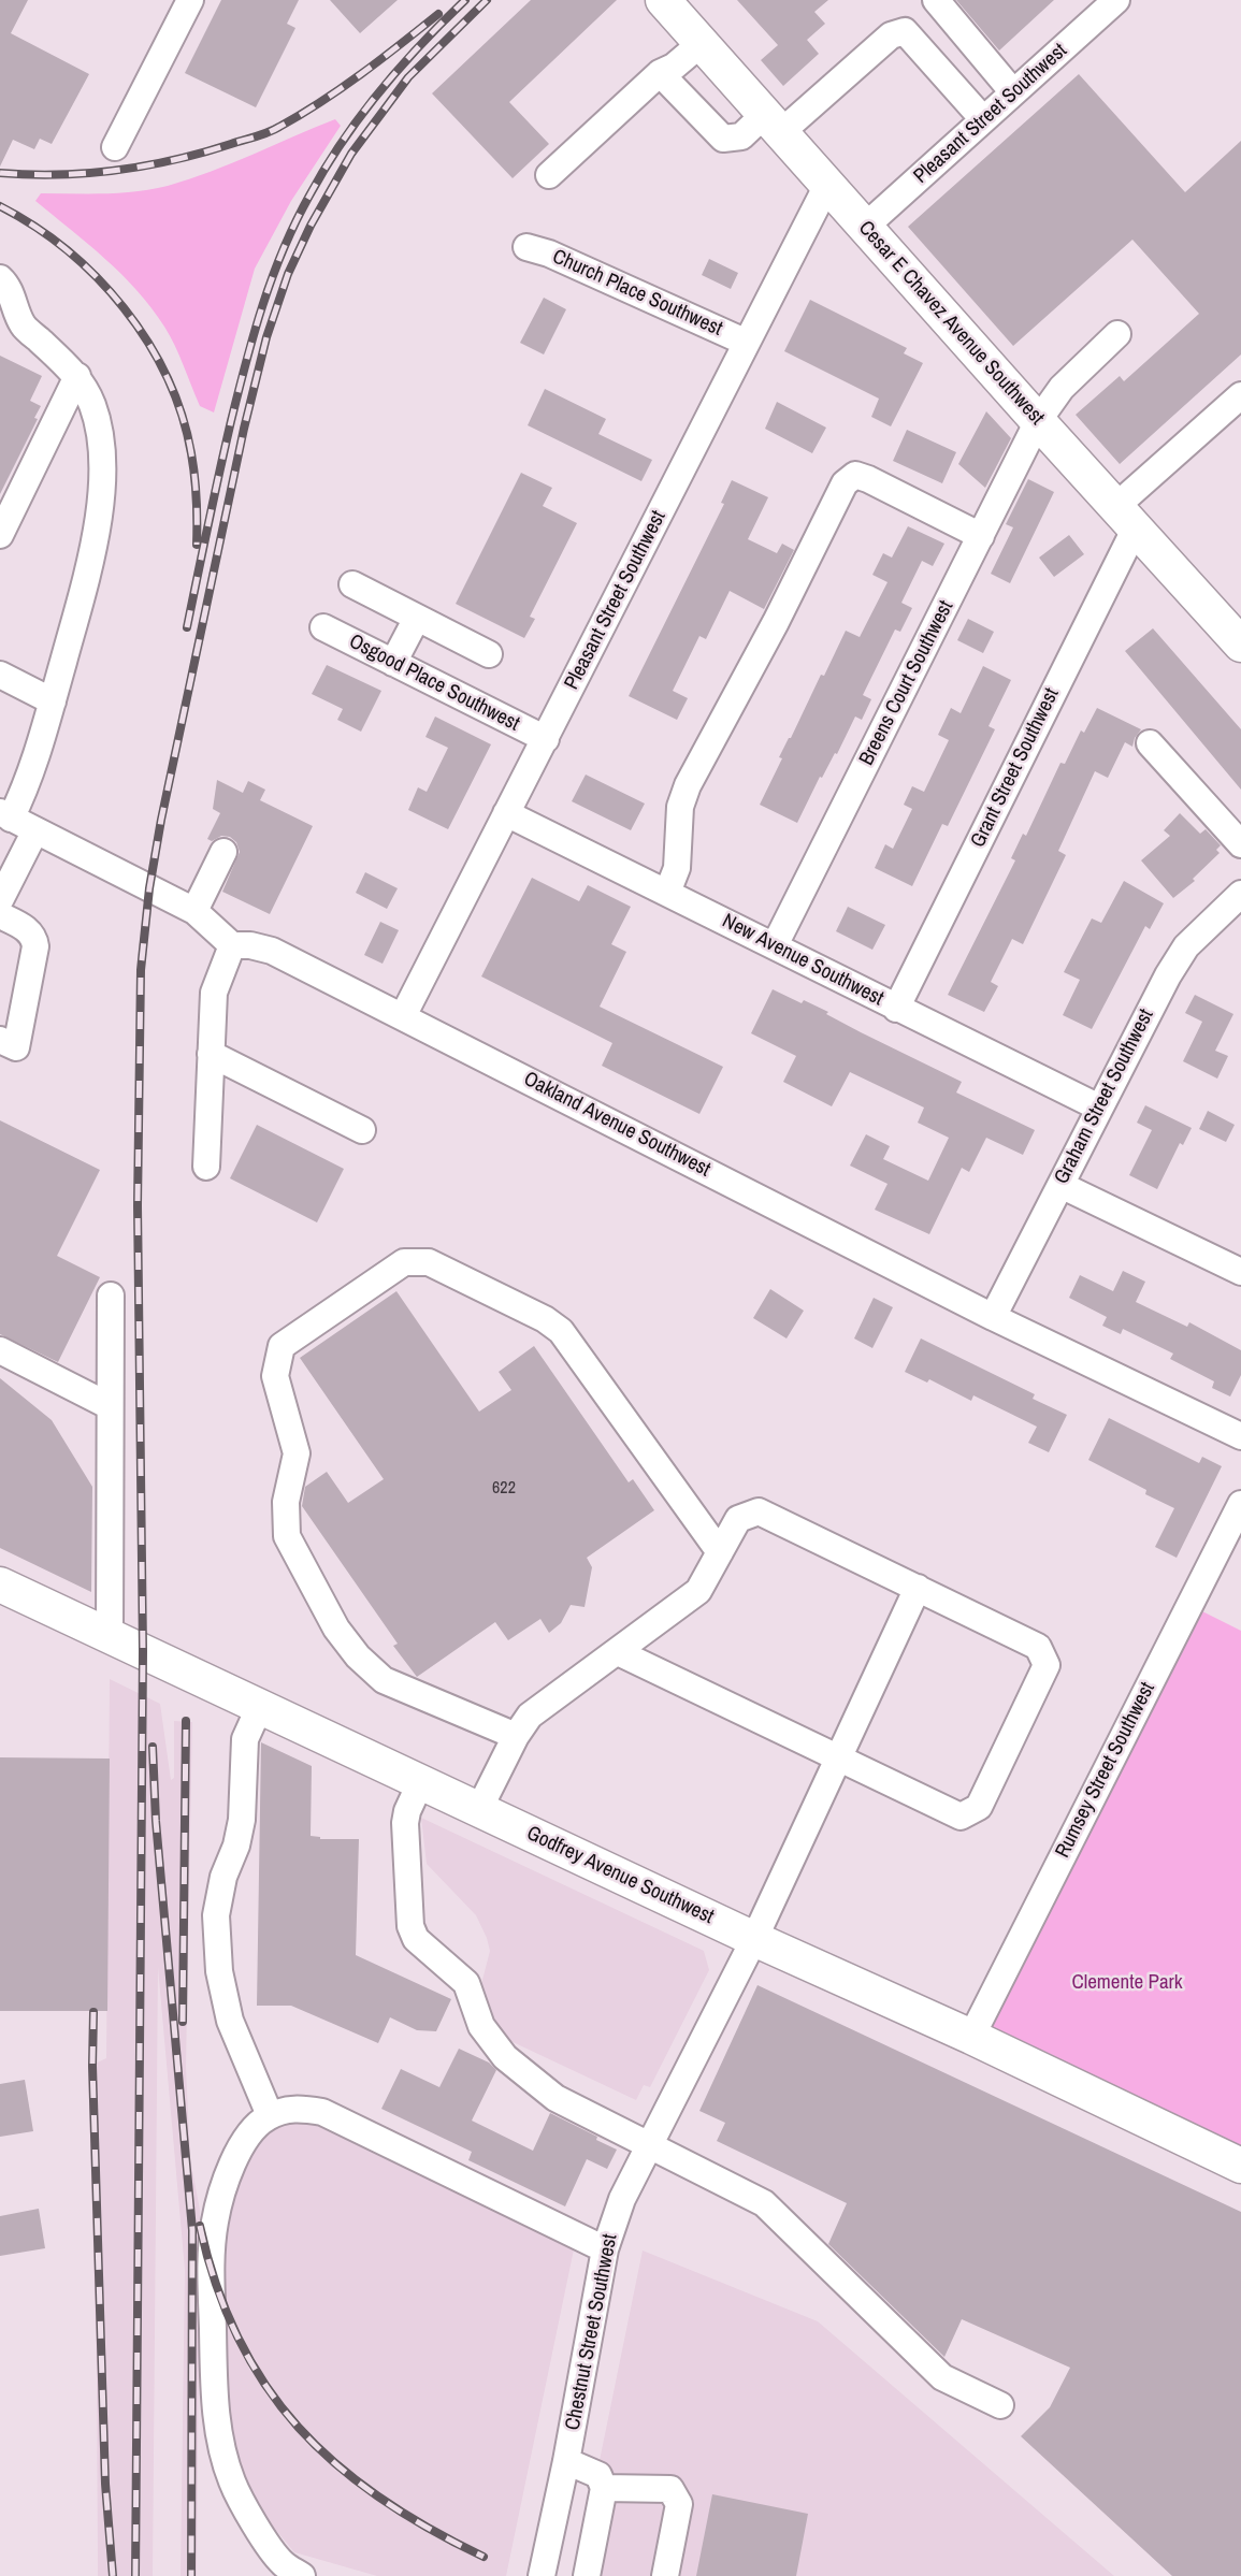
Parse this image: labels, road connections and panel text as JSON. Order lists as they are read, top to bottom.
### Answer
{
  "streets": {
    "main road": ["Cesar E Chavez Avenue Southwest", "Godfrey Avenue Southwest"],
    "street": [
      "Pleasant Street Southwest",
      "Church Place Southwest",
      "Osgood Place Southwest",
      "Breens Court Southwest",
      "Grant Street Southwest",
      "New Avenue Southwest",
      "Graham Street Southwest",
      "Oakland Avenue Southwest",
      "Rumsey Street Southwest",
      "Chestnut Street Southwest"
    ]
  },
  "crossings": [
    ["Pleasant Street Southwest", "Church Place Southwest"],
    ["Pleasant Street Southwest", "Cesar E Chavez Avenue Southwest"],
    ["Pleasant Street Southwest", "Osgood Place Southwest"],
    ["Pleasant Street Southwest", "New Avenue Southwest"],
    ["Pleasant Street Southwest", "Oakland Avenue Southwest"],
    ["Cesar E Chavez Avenue Southwest", "Breens Court Southwest"],
    ["Cesar E Chavez Avenue Southwest", "Grant Street Southwest"],
    ["Breens Court Southwest", "New Avenue Southwest"],
    ["Grant Street Southwest", "New Avenue Southwest"],
    ["New Avenue Southwest", "Graham Street Southwest"],
    ["Graham Street Southwest", "Oakland Avenue Southwest"],
    ["Rumsey Street Southwest", "Godfrey Avenue Southwest"],
    ["Godfrey Avenue Southwest", "Chestnut Street Southwest"]
  ],
  "parks": ["Clemente Park"],
  "house_numbers": ["622"]
}
